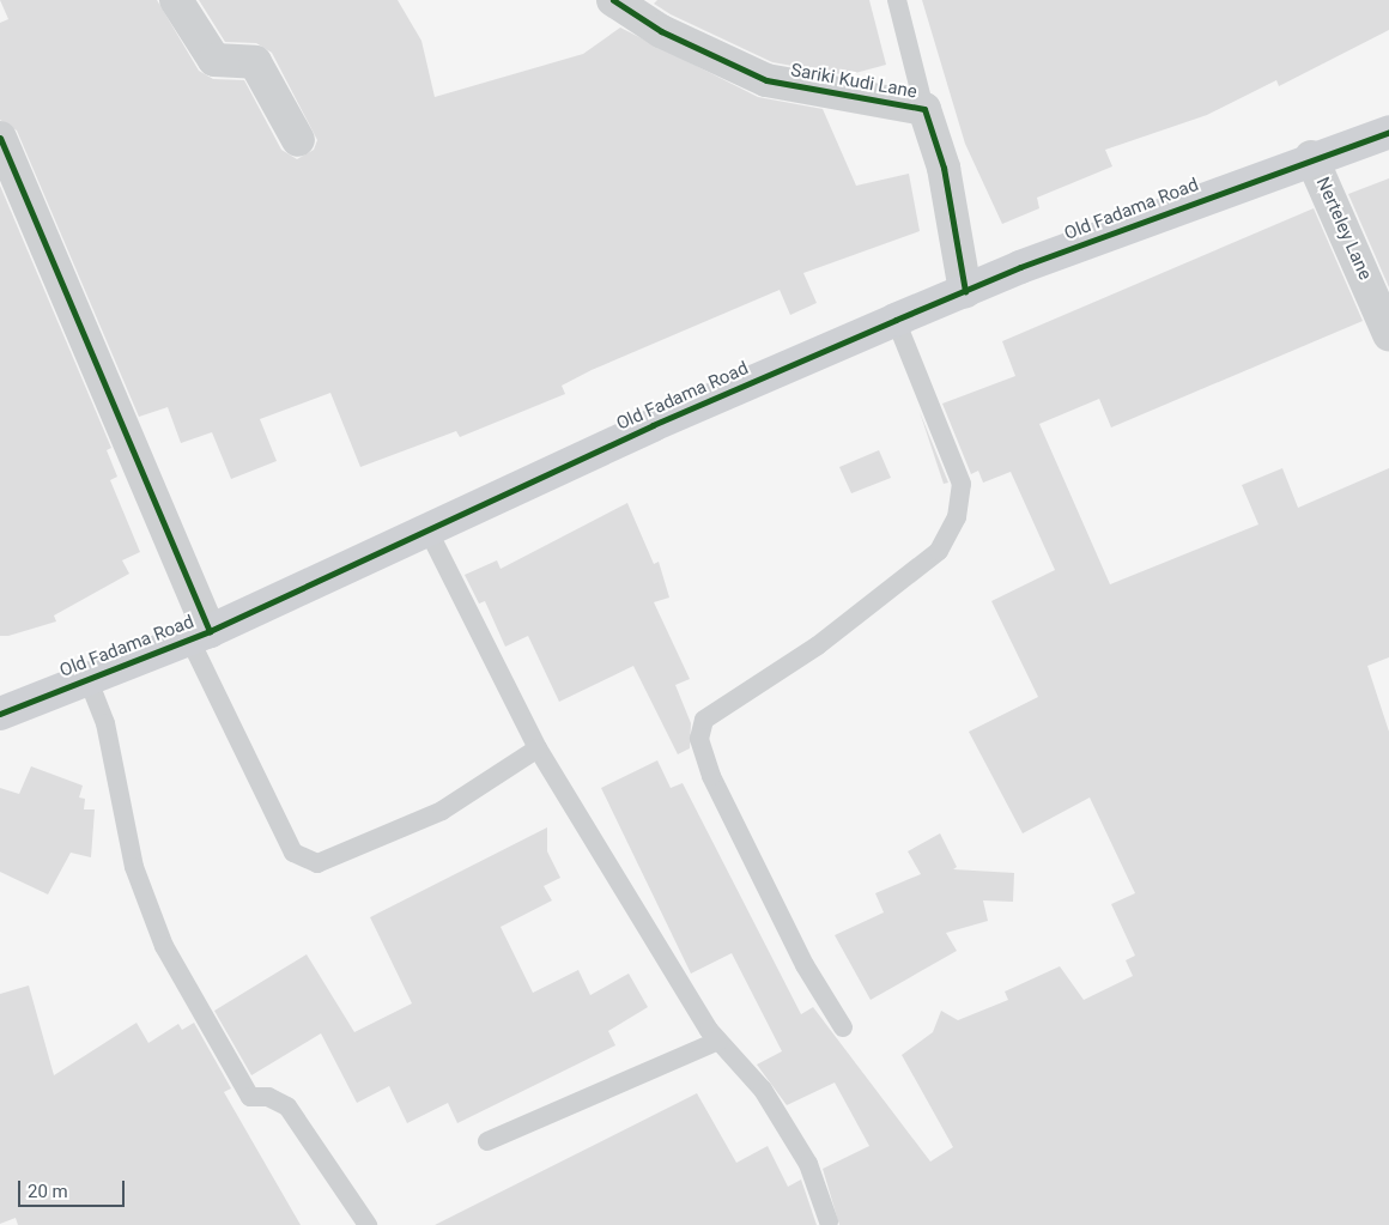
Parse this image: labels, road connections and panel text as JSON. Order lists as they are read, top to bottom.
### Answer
{
  "streets": {
    "street": ["Sariki Kudi Lane", "Old Fadama Road", "Nerteley Lane"]
  },
  "crossings": [
    ["Sariki Kudi Lane", "Old Fadama Road"],
    ["Old Fadama Road", "Nerteley Lane"]
  ],
  "scale_bar": "20 m"
}
